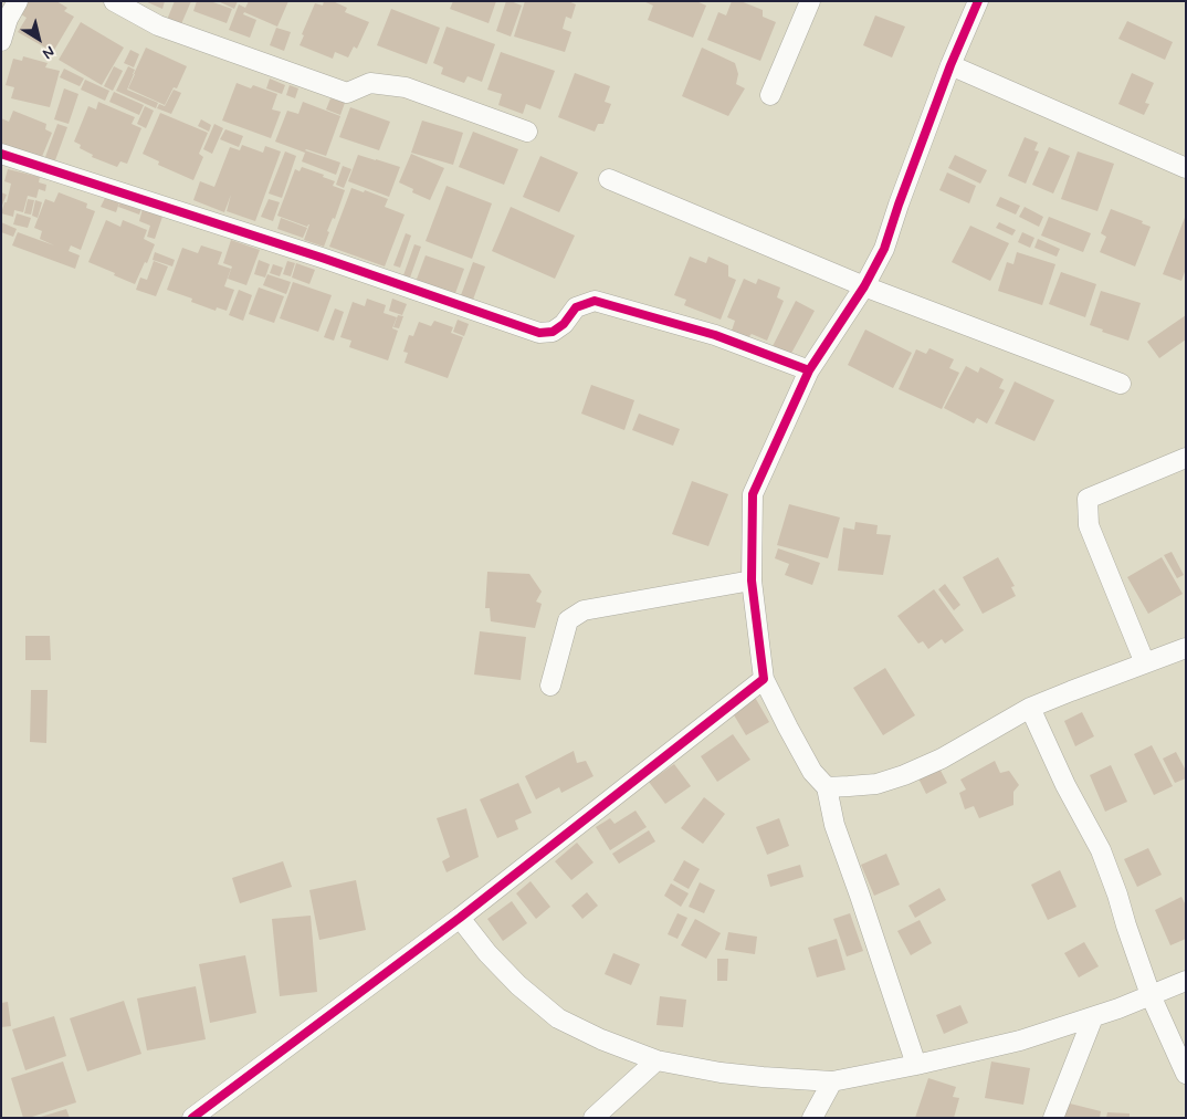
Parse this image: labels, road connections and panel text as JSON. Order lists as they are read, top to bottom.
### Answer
{
  "north": "bottom right"
}
